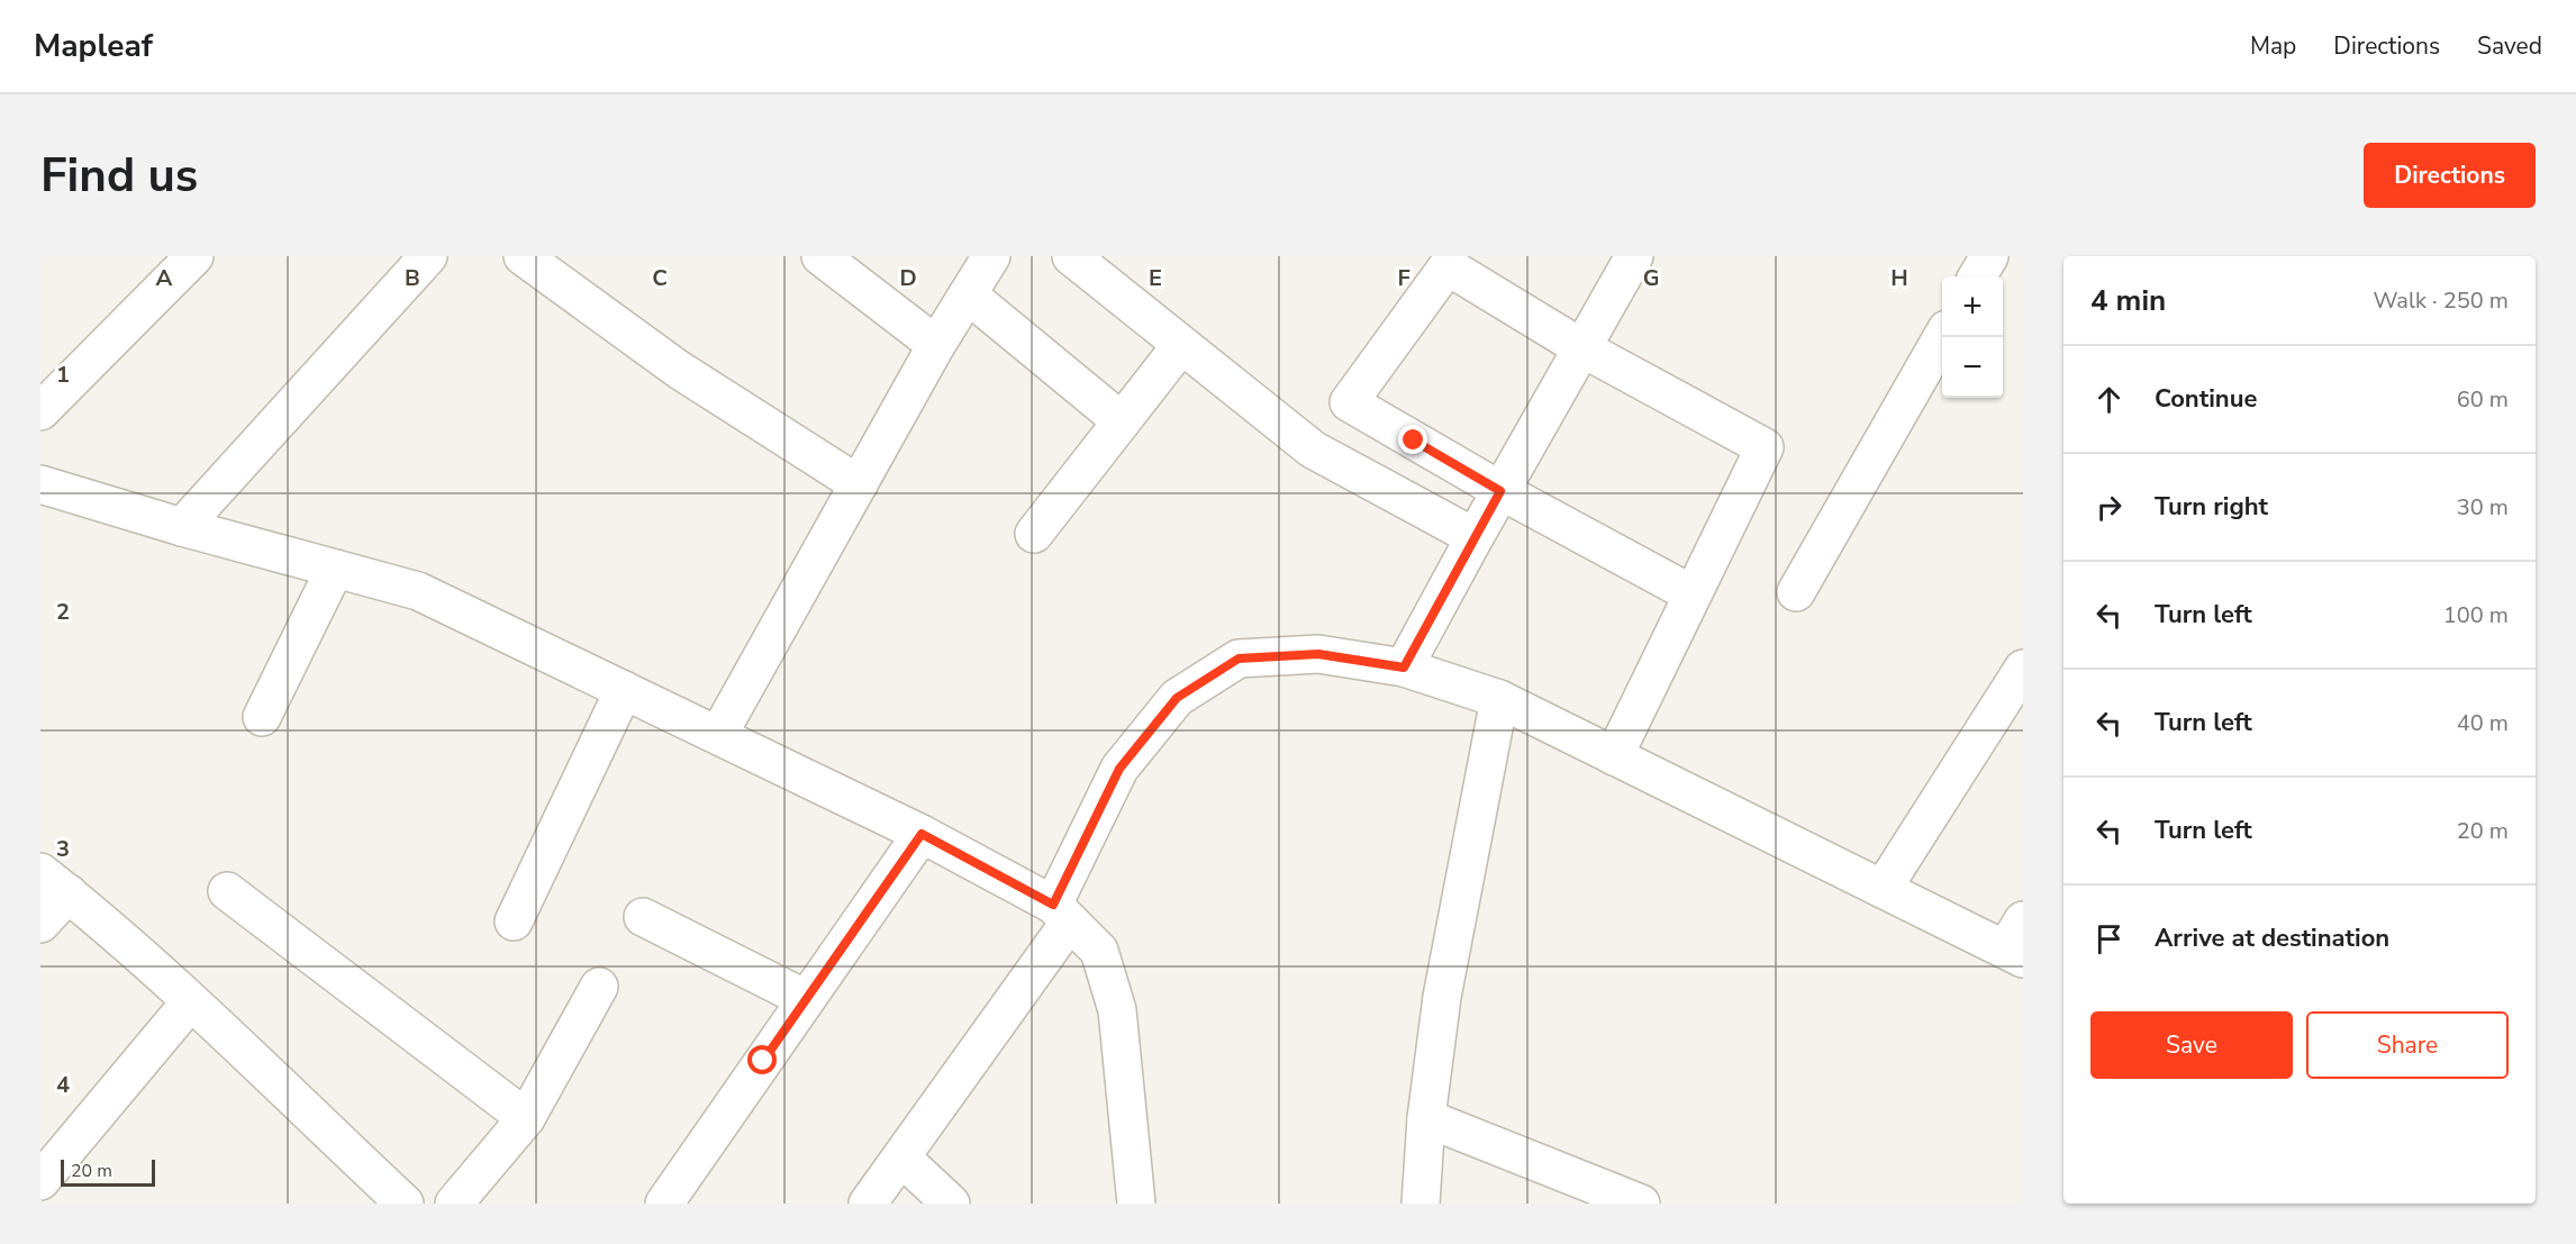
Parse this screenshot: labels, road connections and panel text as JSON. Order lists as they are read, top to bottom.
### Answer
{
  "scale_bar": "20 m",
  "page": {
    "header": "Mapleaf",
    "nav": ["Map", "Directions", "Saved"],
    "buttons": [
      "Directions",
      ["Save", "Share"]
    ],
    "title": "Find us",
    "heading": ["4 min", "Walk · 250 m"],
    "map_buttons": ["+", "−"],
    "list": [
      ["Continue", "60 m"],
      ["Turn right", "30 m"],
      ["Turn left", "100 m"],
      ["Turn left", "40 m"],
      ["Turn left", "20 m"],
      "Arrive at destination"
    ],
    "scale": "20 m"
  },
  "grid": {
    "columns": [
      "A",
      "B",
      "C",
      "D",
      "E",
      "F",
      "G",
      "H"
    ],
    "rows": [
      "1",
      "2",
      "3",
      "4"
    ]
  }
}
